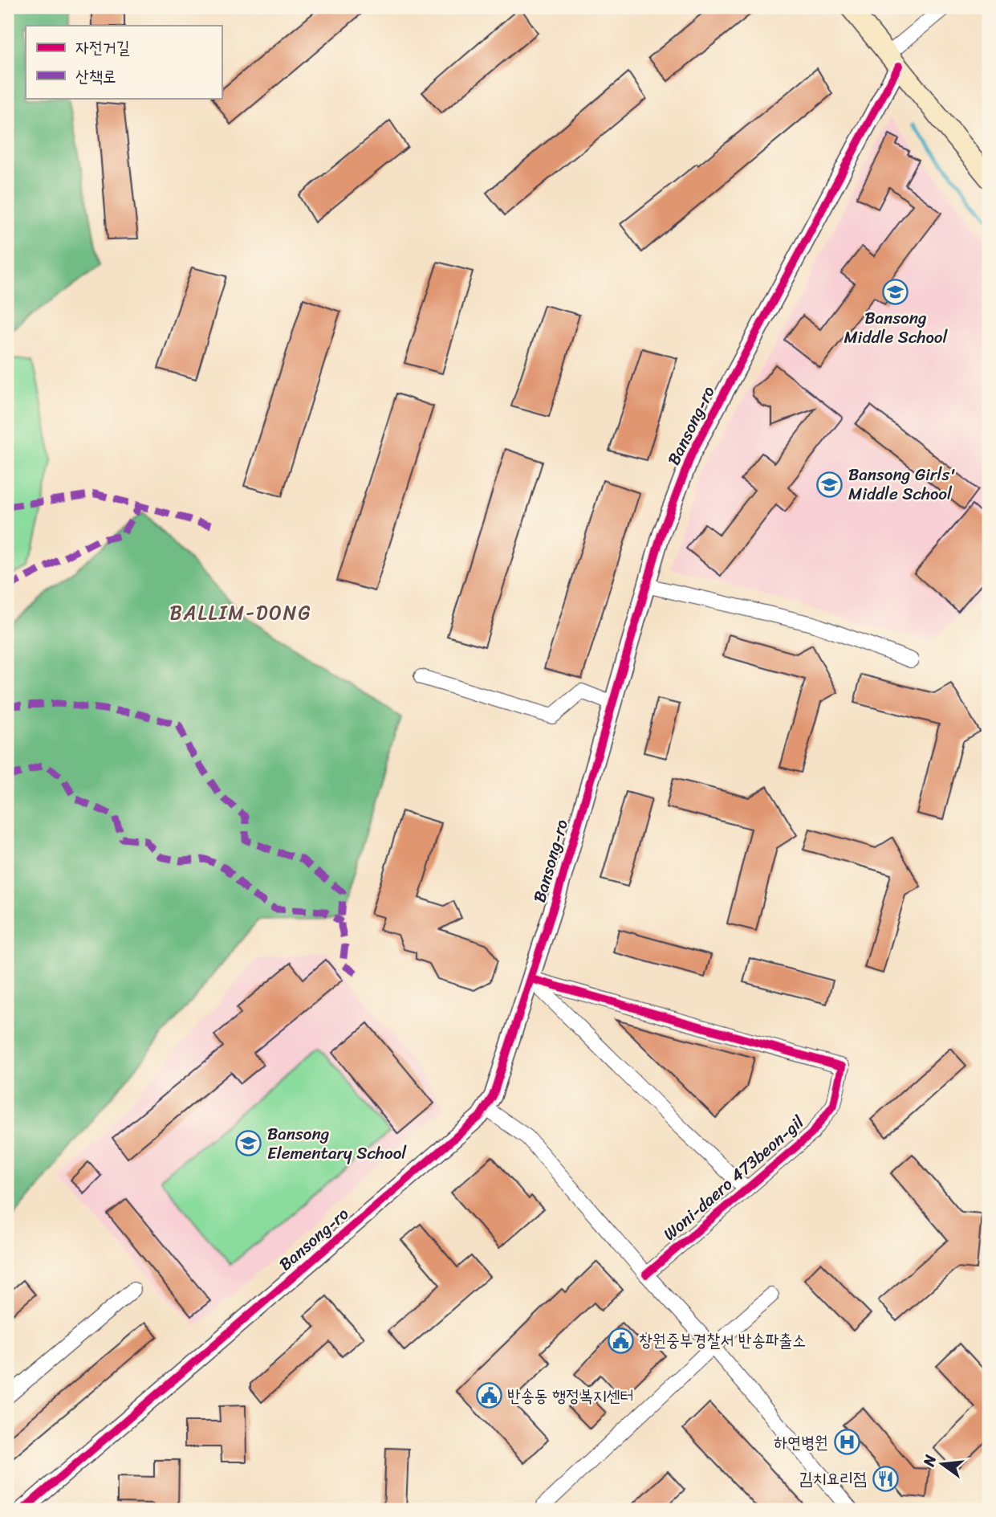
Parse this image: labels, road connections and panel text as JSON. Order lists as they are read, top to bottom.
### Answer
{
  "streets": {
    "street": ["Bansong-ro", "Woni-daero 473beon-gil"]
  },
  "crossings": [
    ["Bansong-ro", "Woni-daero 473beon-gil"]
  ],
  "districts": ["BALLIM-DONG"],
  "places": {
    "school or university": ["Bansong Middle School", "Bansong Girls' Middle School", "Bansong Elementary School"],
    "public building": ["창원중부경찰서 반송파출소", "반송동 행정복지센터"],
    "hospital": ["하연병원"],
    "restaurant": ["김치요리점"]
  },
  "legend": ["자전거길", "산책로"],
  "north": "left"
}
